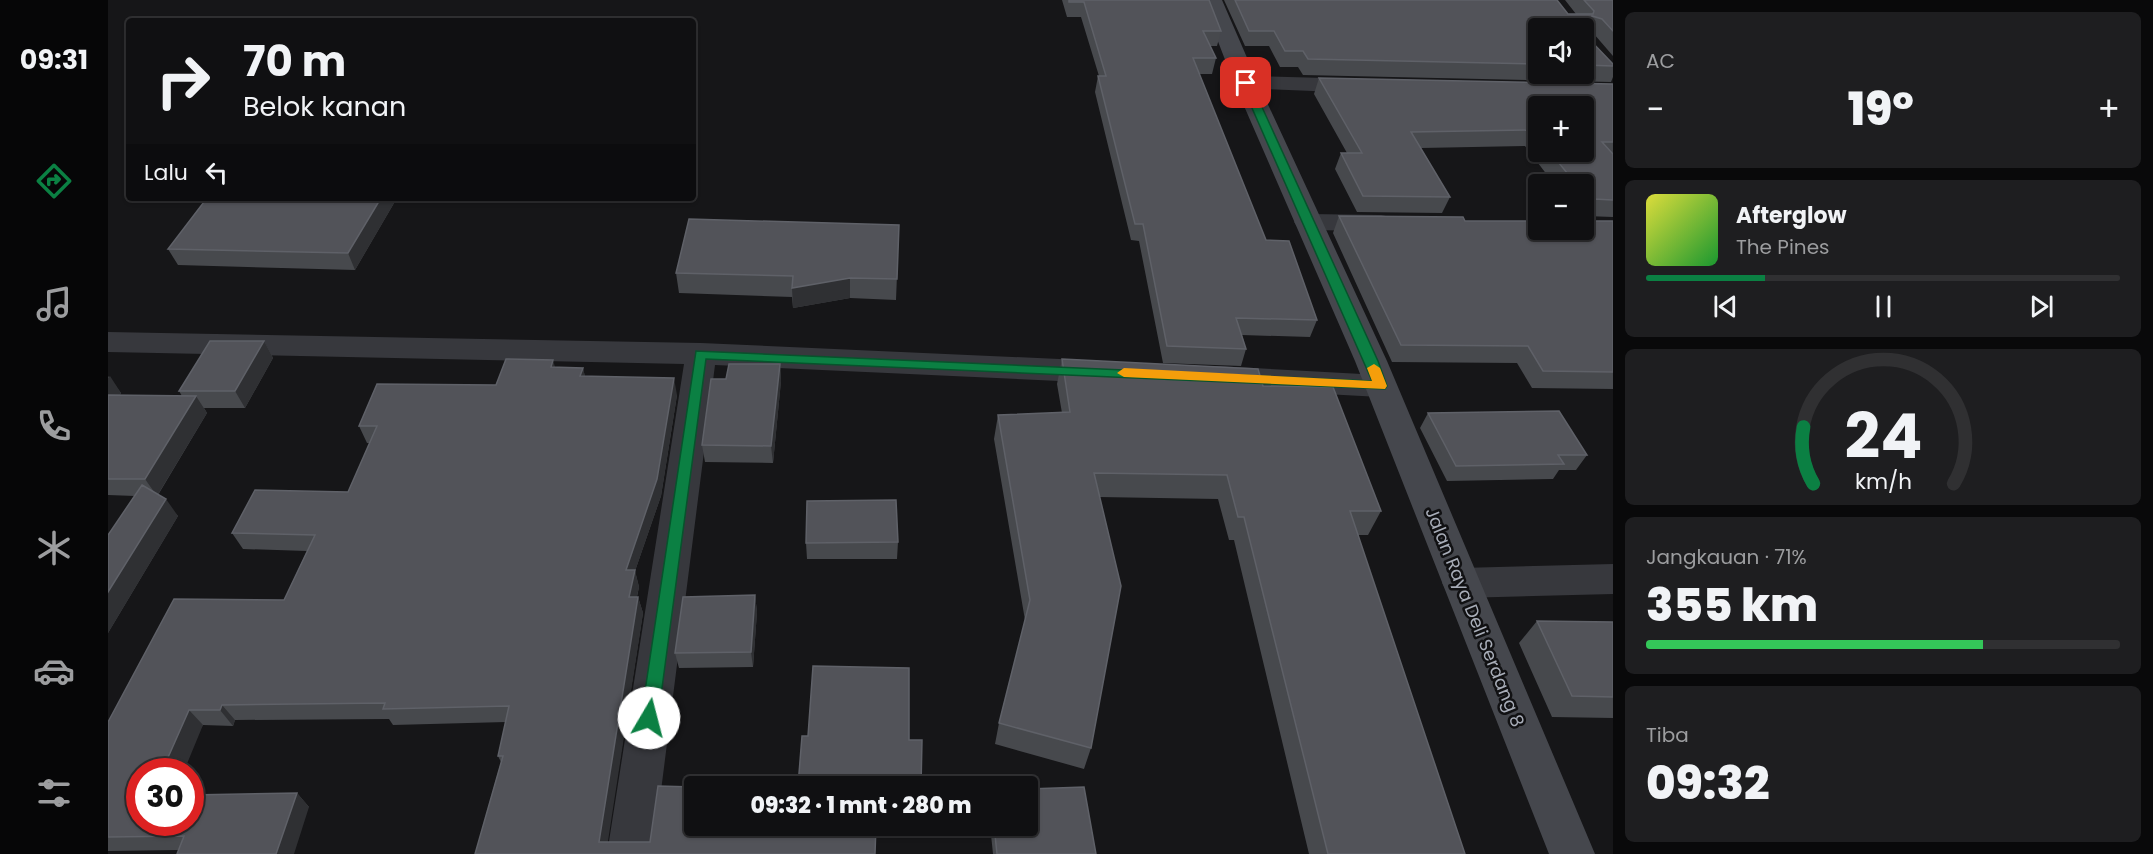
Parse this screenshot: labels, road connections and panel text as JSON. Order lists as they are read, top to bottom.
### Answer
{
  "streets": {
    "street": ["Jalan Raya Deli Serdang 8"]
  },
  "page": {
    "tabs": "09:31",
    "tile": [
      "AC",
      ["Jangkauan · 71%", "355 km"],
      ["Tiba", "09:32"]
    ],
    "map_buttons": ["+", "−"],
    "turn": ["70 m", "Belok kanan"],
    "heat": ["−", "19°", "+"],
    "then": "Lalu",
    "song": ["Afterglow", "The Pines"],
    "limit": "30",
    "trip": "09:32 · 1 mnt · 280 m",
    "gauge": ["24", "km/h"]
  }
}
